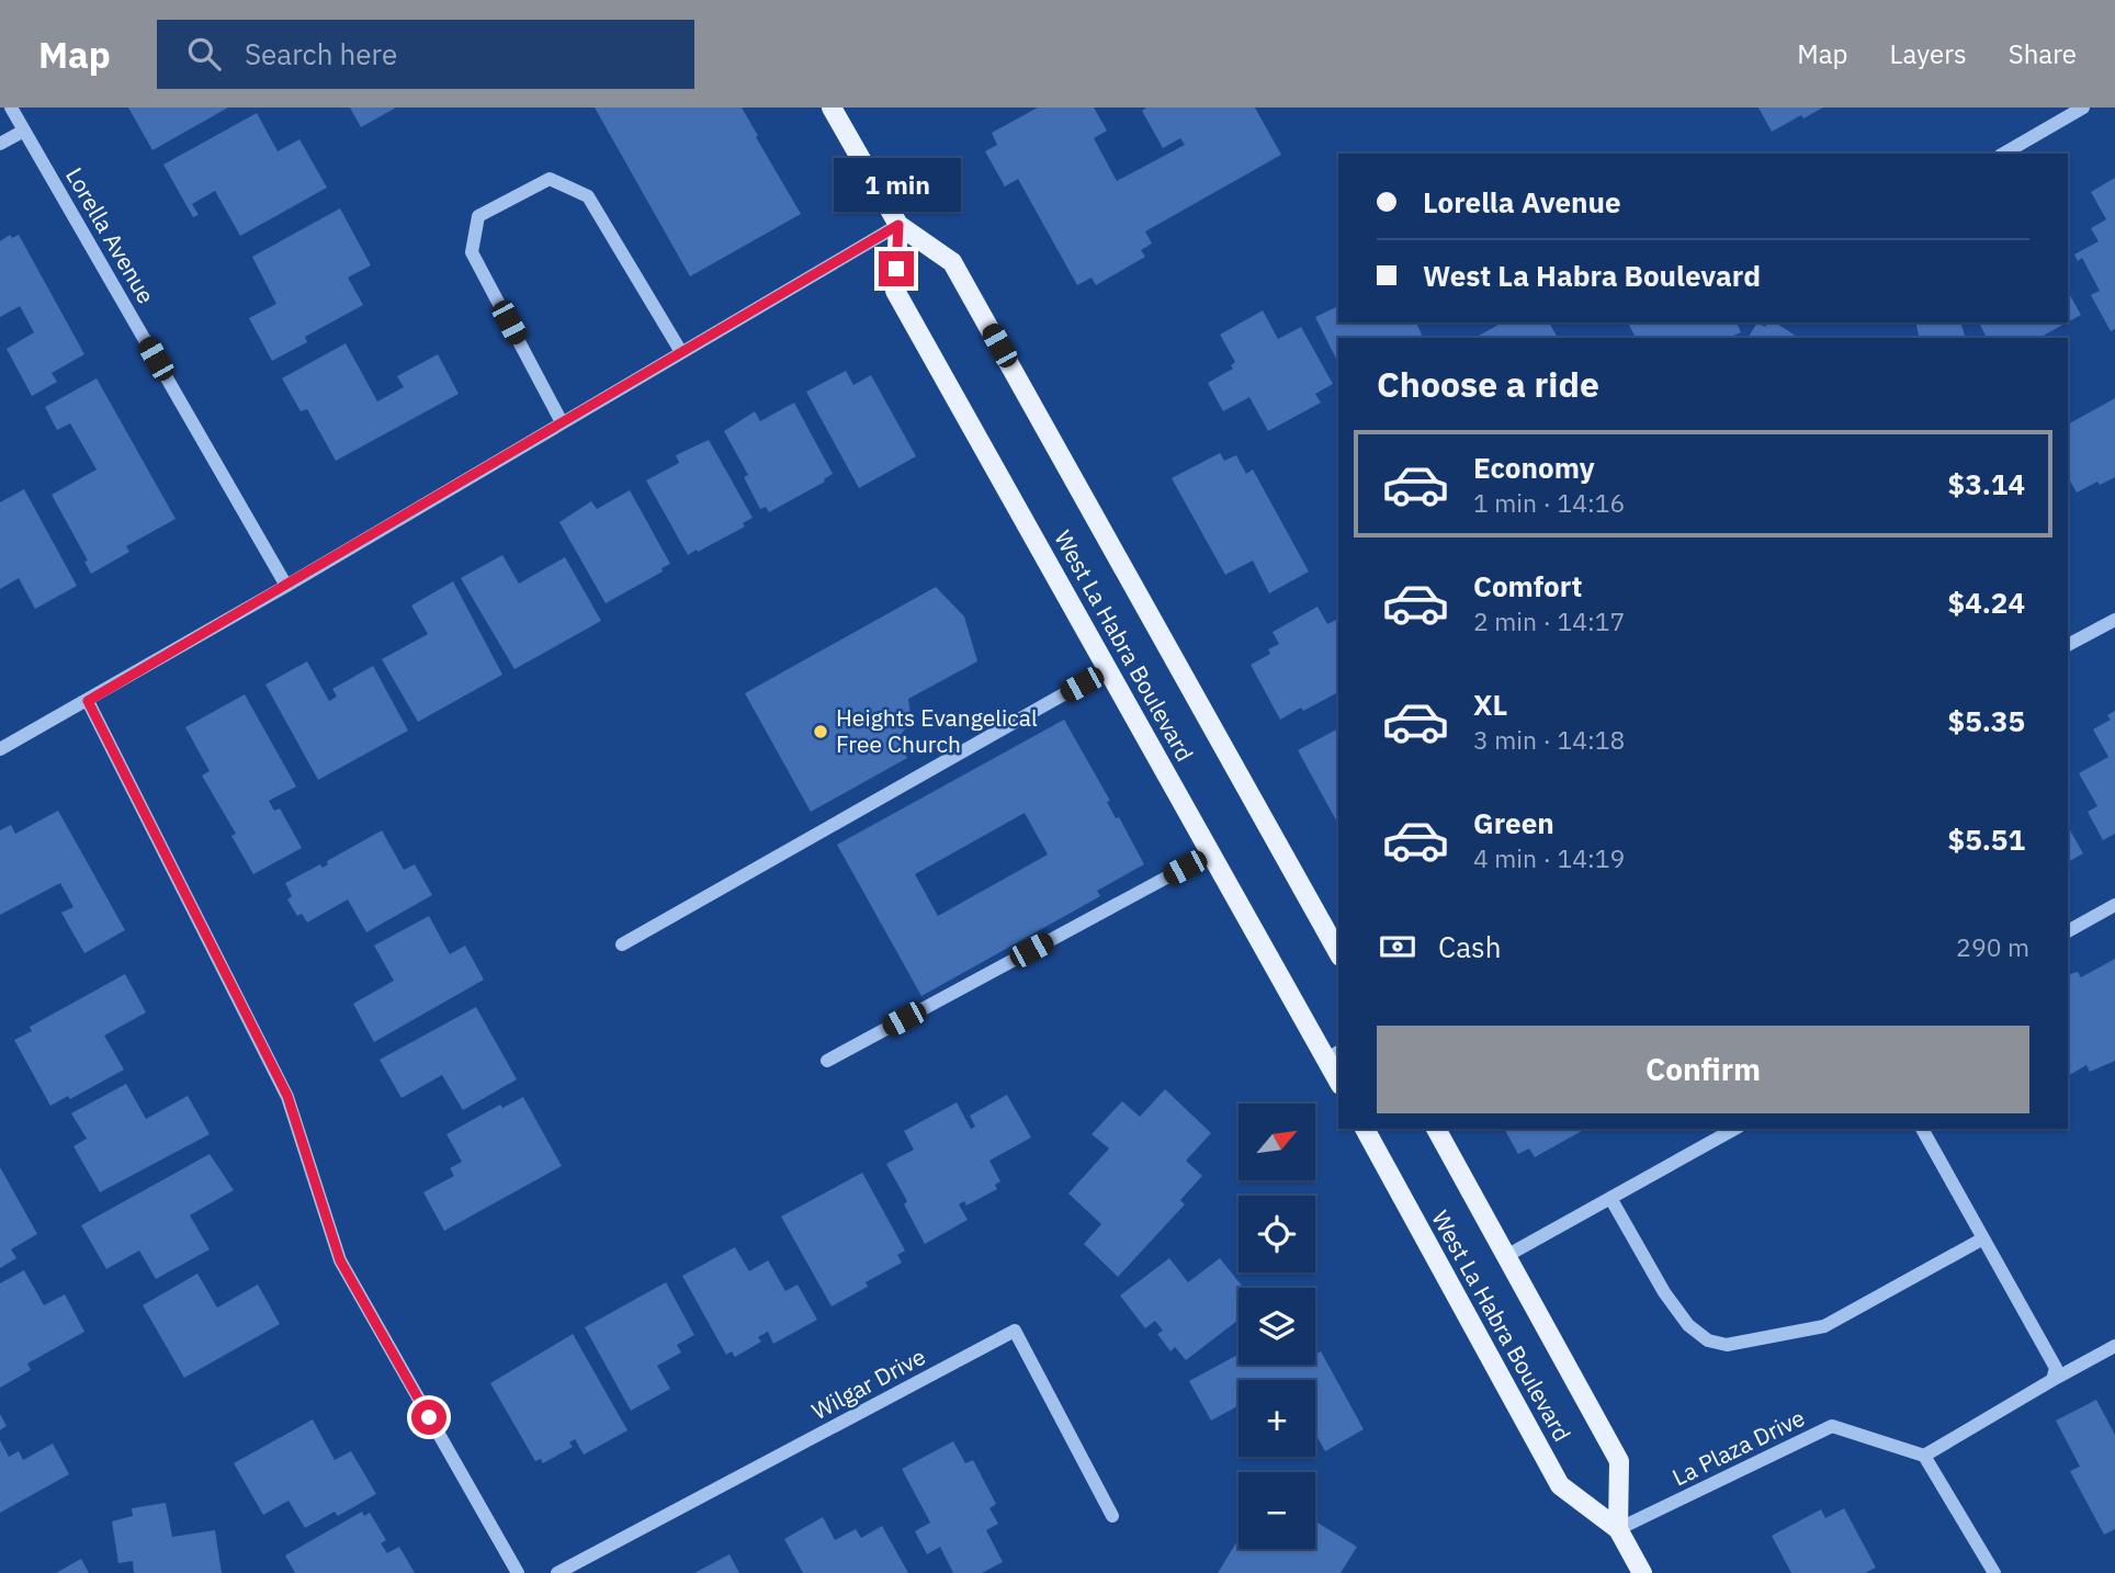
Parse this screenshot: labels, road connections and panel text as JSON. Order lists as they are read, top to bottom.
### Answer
{
  "streets": {
    "main road": ["West La Habra Boulevard"],
    "street": ["Lorella Avenue", "Wilgar Drive", "La Plaza Drive"]
  },
  "crossings": [
    ["West La Habra Boulevard", "La Plaza Drive"]
  ],
  "places": ["Heights Evangelical Free Church"],
  "north": "top right",
  "page": {
    "header": "Map",
    "search": "Search here",
    "nav": ["Map", "Layers", "Share"],
    "banner": ["Lorella Avenue", "West La Habra Boulevard"],
    "bubble": "1 min",
    "heading": "Choose a ride",
    "list": [
      {
        "name": "Economy",
        "note": "1 min · 14:16",
        "value": "$3.14"
      },
      {
        "name": "Comfort",
        "note": "2 min · 14:17",
        "value": "$4.24"
      },
      {
        "name": "XL",
        "note": "3 min · 14:18",
        "value": "$5.35"
      },
      {
        "name": "Green",
        "note": "4 min · 14:19",
        "value": "$5.51"
      }
    ],
    "pay": ["Cash", "290 m"],
    "buttons": "Confirm",
    "map_buttons": ["+", "−"]
  }
}
